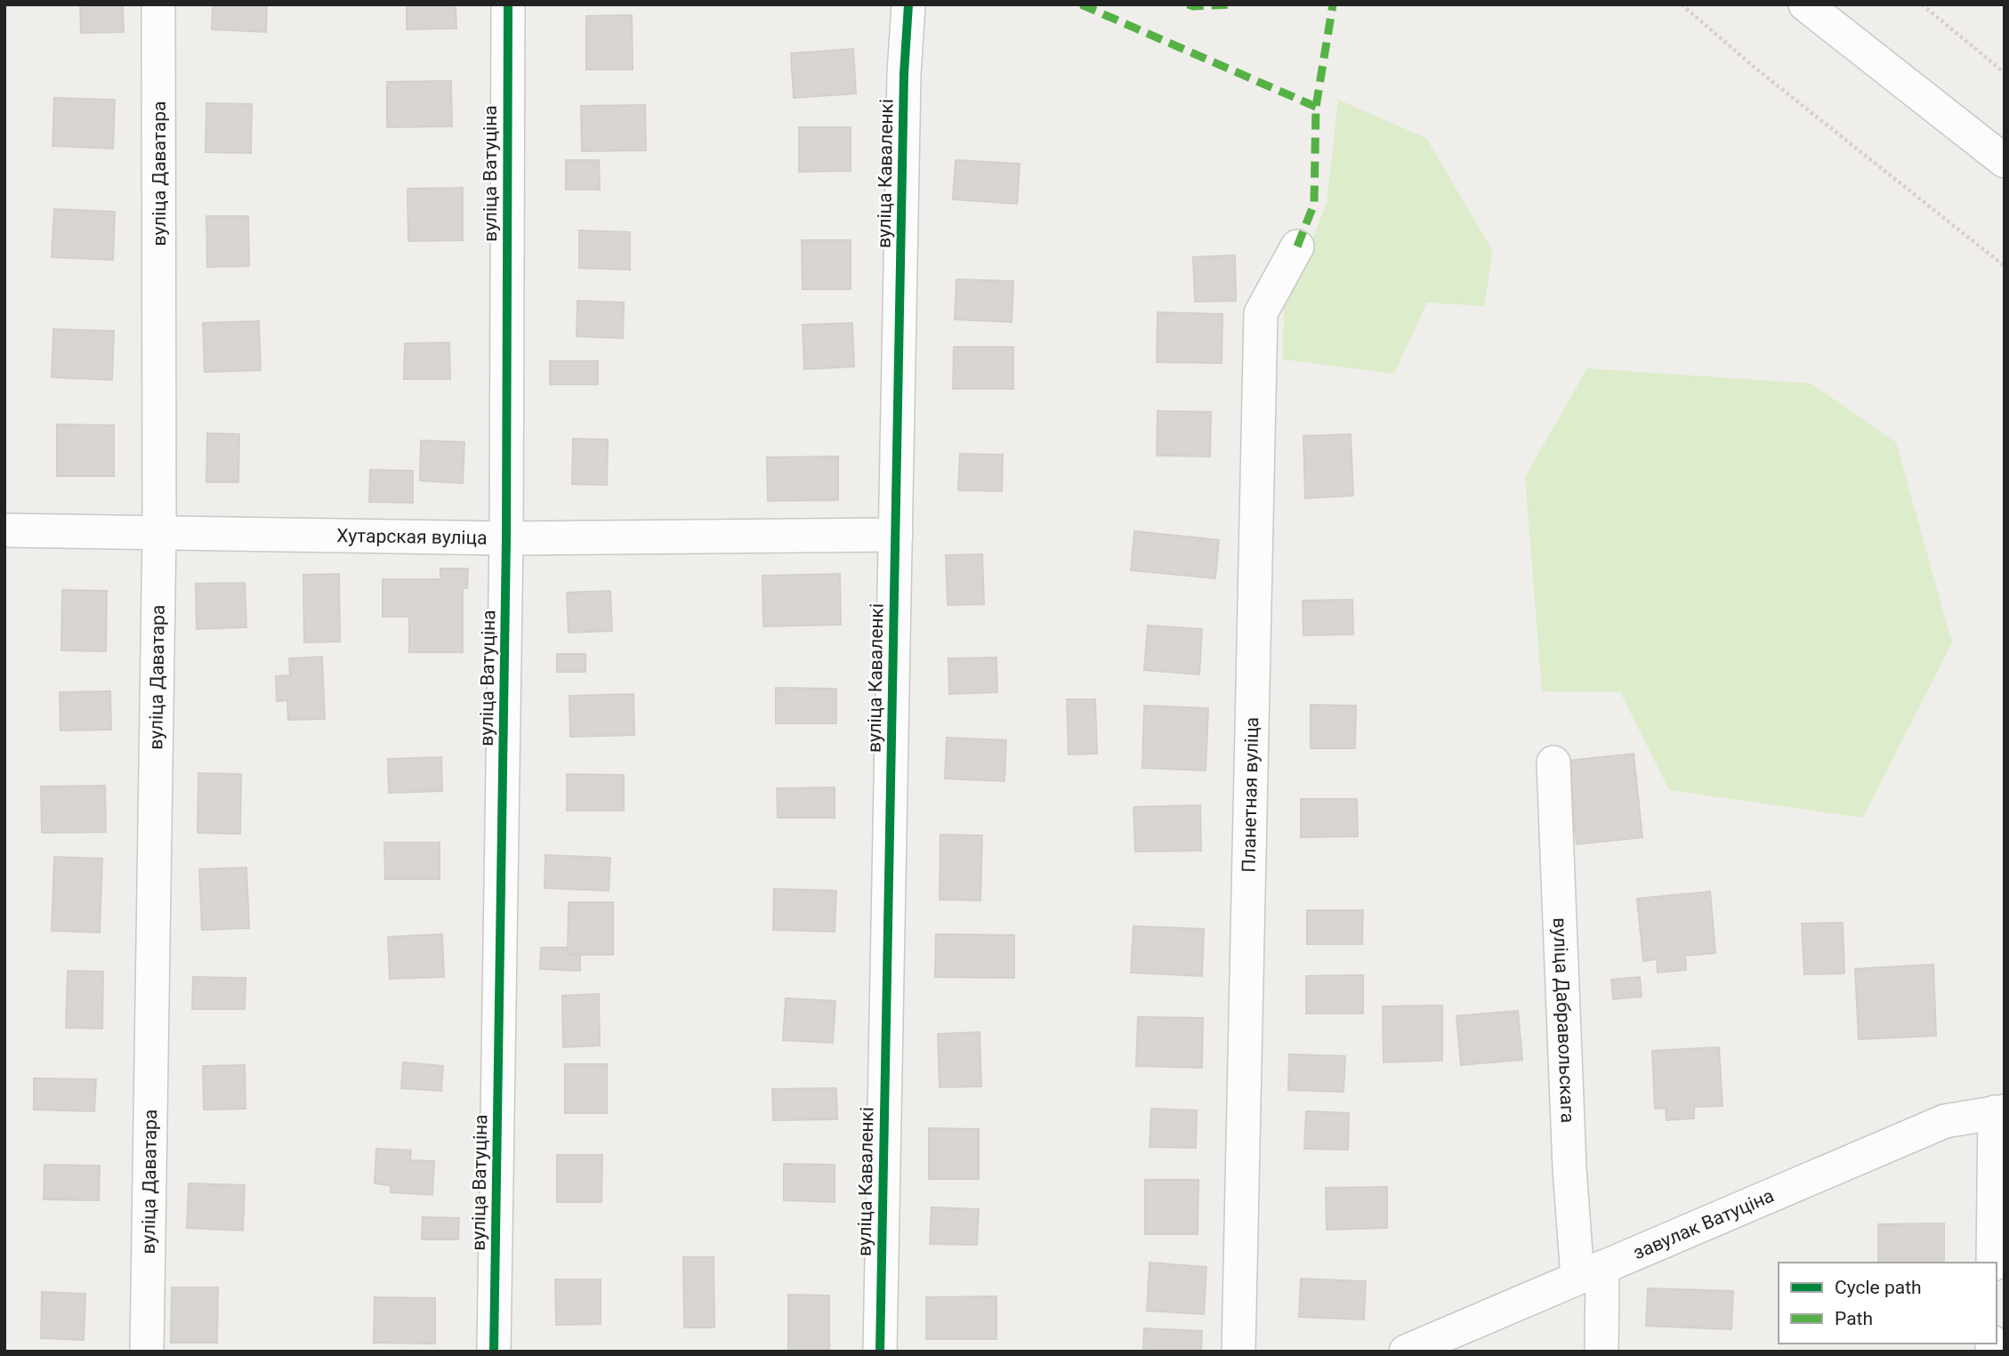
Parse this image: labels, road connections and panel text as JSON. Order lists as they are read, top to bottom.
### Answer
{
  "streets": {
    "street": [
      "вуліца Даватара",
      "вуліца Ватуціна",
      "вуліца Каваленкі",
      "Хутарская вуліца",
      "Планетная вуліца",
      "вуліца Дабравольскага",
      "завулак Ватуціна"
    ]
  },
  "crossings": [
    ["вуліца Даватара", "Хутарская вуліца"],
    ["вуліца Ватуціна", "Хутарская вуліца"],
    ["вуліца Каваленкі", "Хутарская вуліца"],
    ["вуліца Дабравольскага", "завулак Ватуціна"]
  ],
  "legend": ["Cycle path", "Path"]
}
